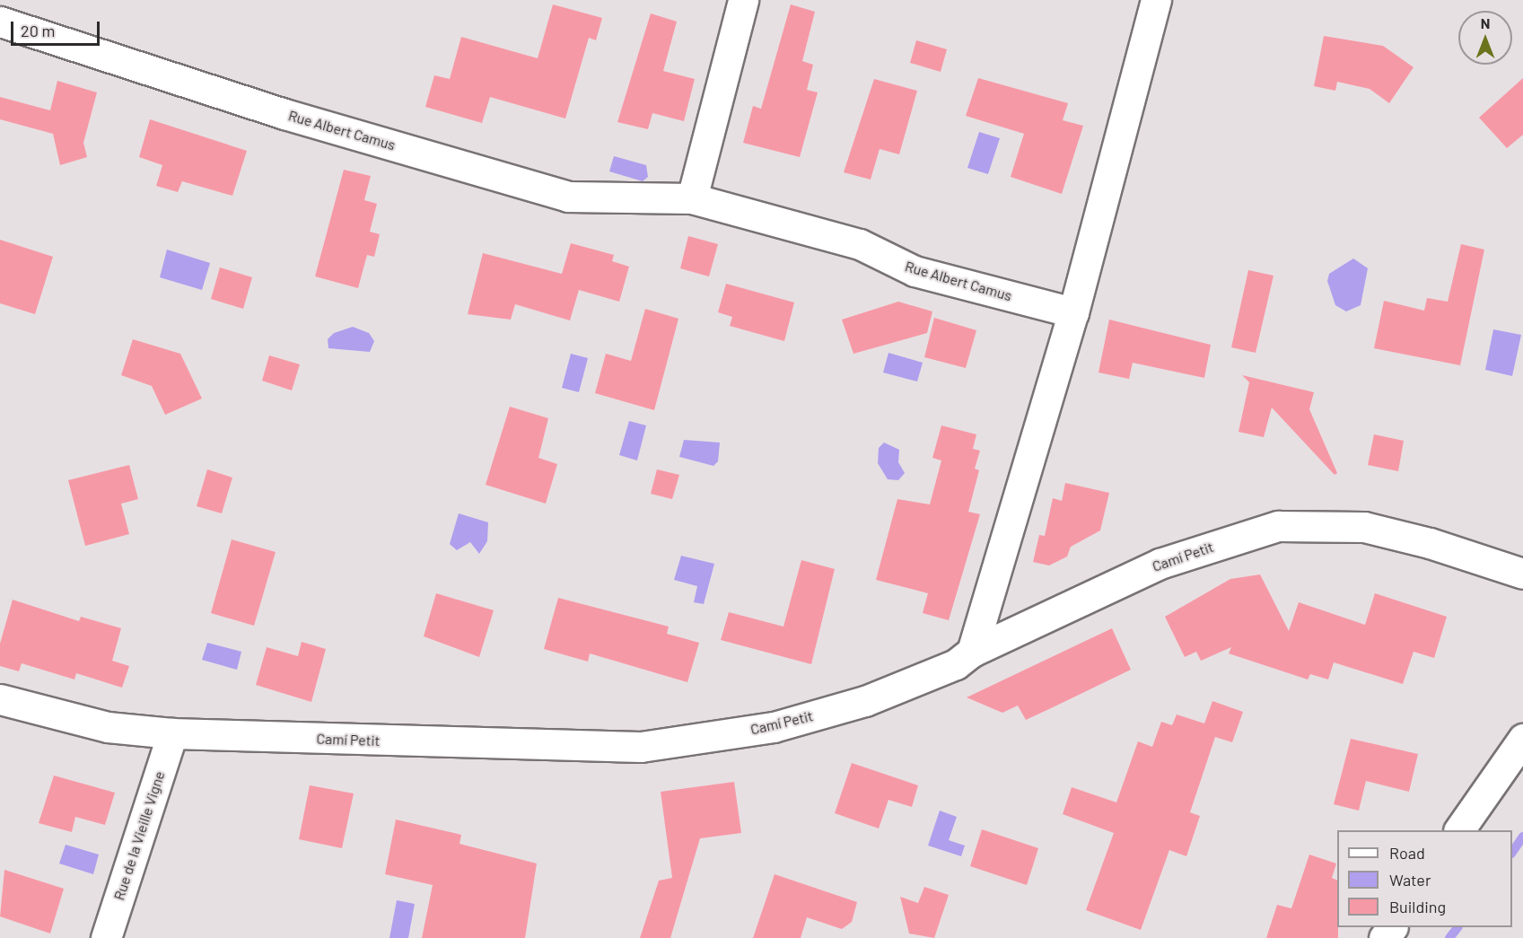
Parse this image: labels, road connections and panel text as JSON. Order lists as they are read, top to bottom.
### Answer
{
  "streets": {
    "street": ["Rue Albert Camus", "Camí Petit", "Rue de la Vieille Vigne"]
  },
  "crossings": [
    ["Camí Petit", "Rue de la Vieille Vigne"]
  ],
  "legend": ["Road", "Water", "Building"],
  "scale_bar": "20 m",
  "north": "top"
}
